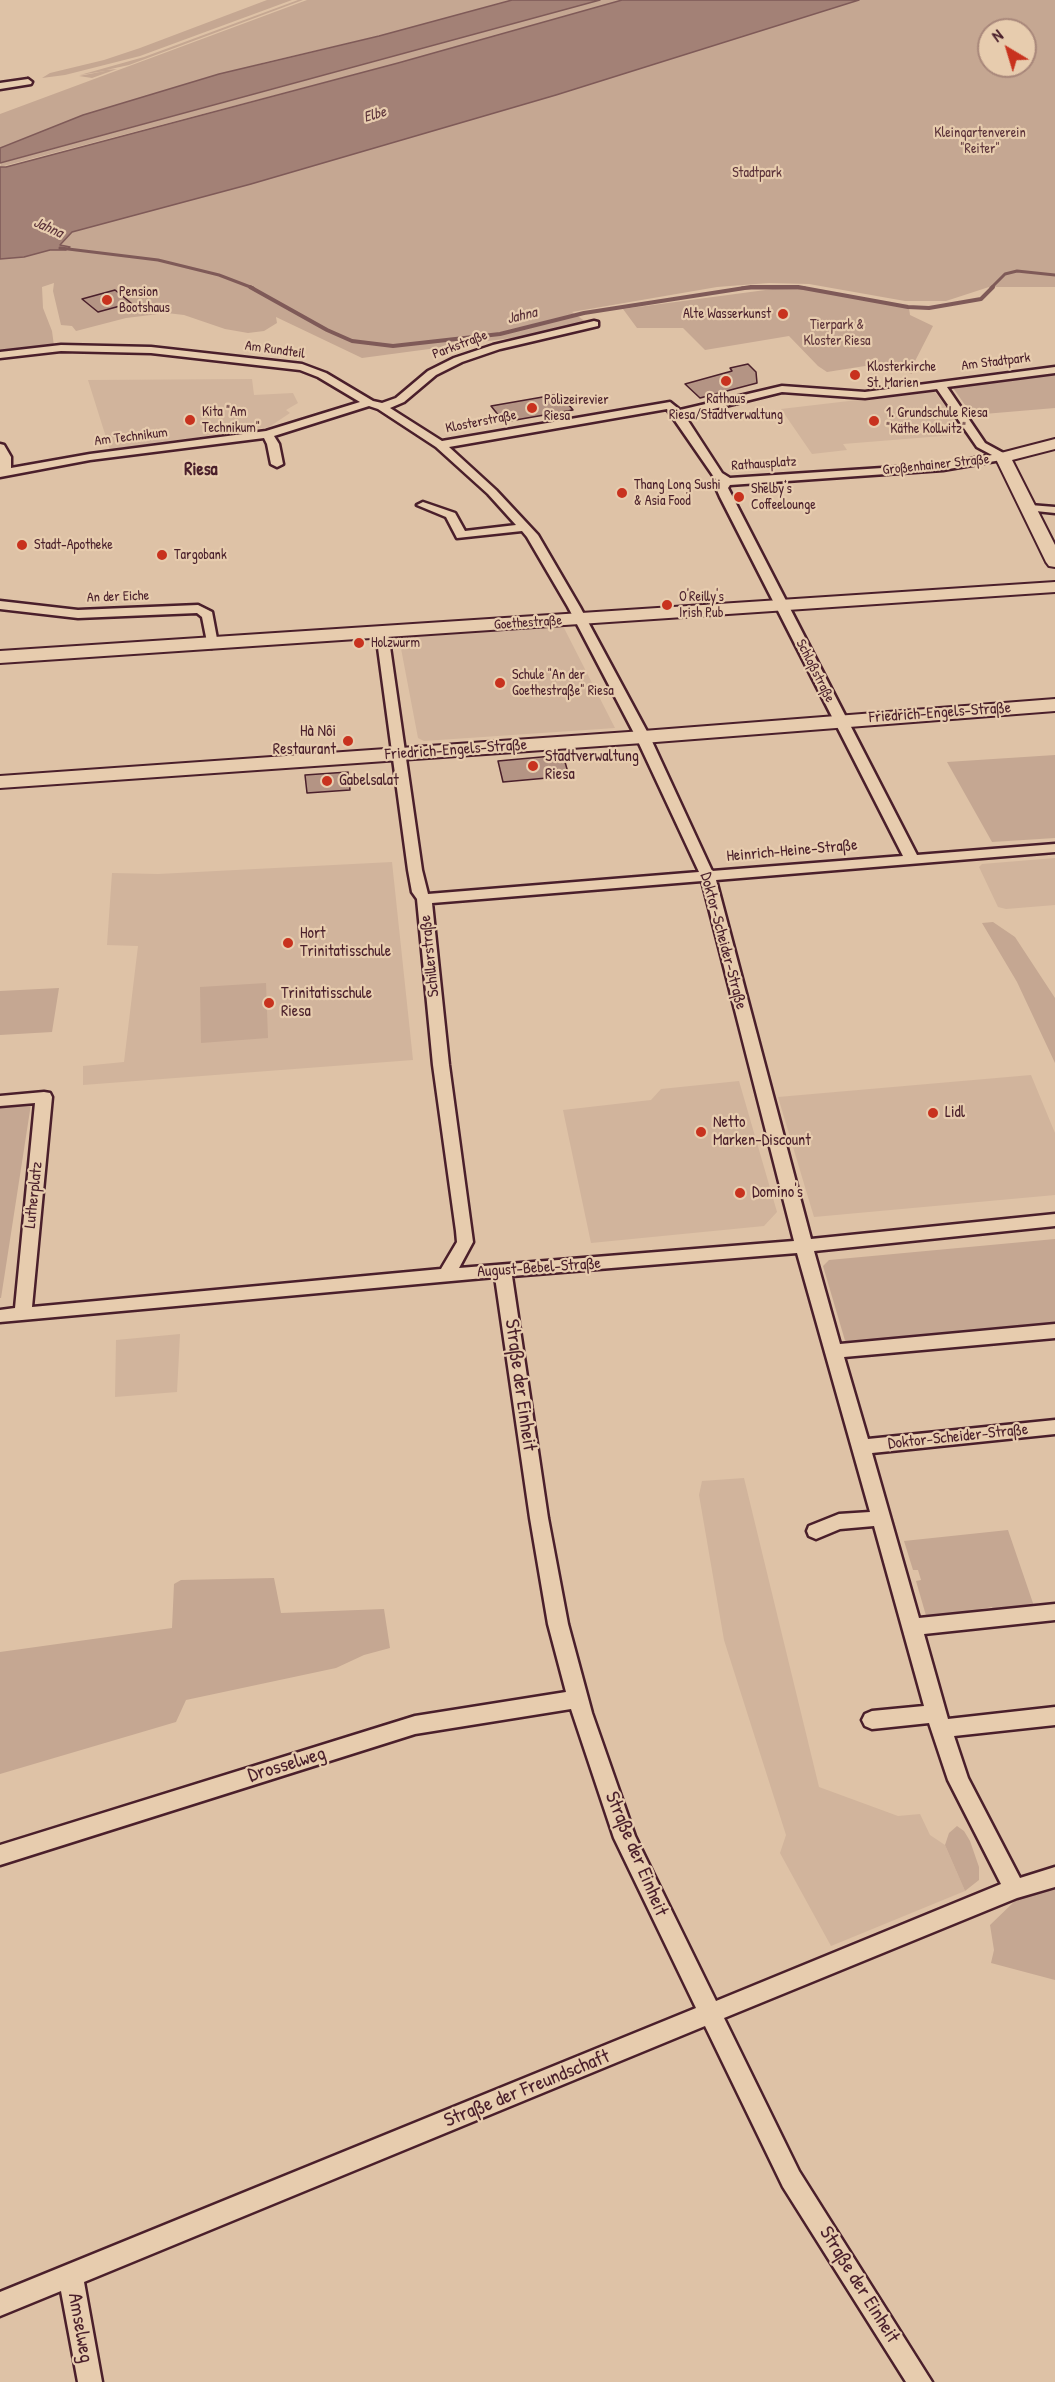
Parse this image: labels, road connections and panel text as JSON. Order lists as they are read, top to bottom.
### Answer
{
  "streets": {
    "main road": ["Großenhainer Straße", "Goethestraße", "Friedrich-Engels-Straße"],
    "street": [
      "Parkstraße",
      "Am Rundteil",
      "Am Stadtpark",
      "Klosterstraße",
      "Am Technikum",
      "Rathausplatz",
      "An der Eiche",
      "Schloßstraße",
      "Heinrich-Heine-Straße",
      "Doktor-Scheider-Straße",
      "Schillerstraße",
      "Lutherplatz",
      "August-Bebel-Straße",
      "Straße der Einheit",
      "Drosselweg",
      "Straße der Freundschaft",
      "Amselweg"
    ]
  },
  "crossings": [
    ["Klosterstraße", "Rathausplatz"],
    ["Rathausplatz", "Großenhainer Straße"],
    ["Rathausplatz", "Schloßstraße"],
    ["An der Eiche", "Goethestraße"],
    ["Goethestraße", "Schloßstraße"],
    ["Goethestraße", "Doktor-Scheider-Straße"],
    ["Goethestraße", "Schillerstraße"],
    ["Schloßstraße", "Friedrich-Engels-Straße"],
    ["Schloßstraße", "Heinrich-Heine-Straße"],
    ["Friedrich-Engels-Straße", "Doktor-Scheider-Straße"],
    ["Friedrich-Engels-Straße", "Schillerstraße"],
    ["Heinrich-Heine-Straße", "Doktor-Scheider-Straße"],
    ["Heinrich-Heine-Straße", "Schillerstraße"],
    ["Doktor-Scheider-Straße", "August-Bebel-Straße"],
    ["Doktor-Scheider-Straße", "Straße der Freundschaft"],
    ["Schillerstraße", "August-Bebel-Straße"],
    ["Lutherplatz", "August-Bebel-Straße"],
    ["August-Bebel-Straße", "Straße der Einheit"],
    ["Straße der Einheit", "Drosselweg"],
    ["Straße der Einheit", "Straße der Freundschaft"],
    ["Straße der Freundschaft", "Amselweg"]
  ],
  "districts": ["Riesa"],
  "water": ["Elbe", "Jahna"],
  "parks": ["Kleingartenverein \"Reiter\"", "Stadtpark", "Tierpark & Kloster Riesa"],
  "places": [
    "Pension Bootshaus",
    "Alte Wasserkunst",
    "Klosterkirche St. Marien",
    "Rathaus Riesa/Stadtverwaltung",
    "Polizeirevier Riesa",
    "Kita \"Am Technikum\"",
    "1. Grundschule Riesa \"Käthe Kollwitz\"",
    "Thang Long Sushi & Asia Food",
    "Shelby's Coffeelounge",
    "Stadt-Apotheke",
    "Targobank",
    "O'Reilly's Irish Pub",
    "Holzwurm",
    "Schule \"An der Goethestraße\" Riesa",
    "Hà Nôi Restaurant",
    "Stadtverwaltung Riesa",
    "Gabelsalat",
    "Hort Trinitatisschule",
    "Trinitatisschule Riesa",
    "Lidl",
    "Netto Marken-Discount",
    "Domino's"
  ],
  "north": "top left"
}
